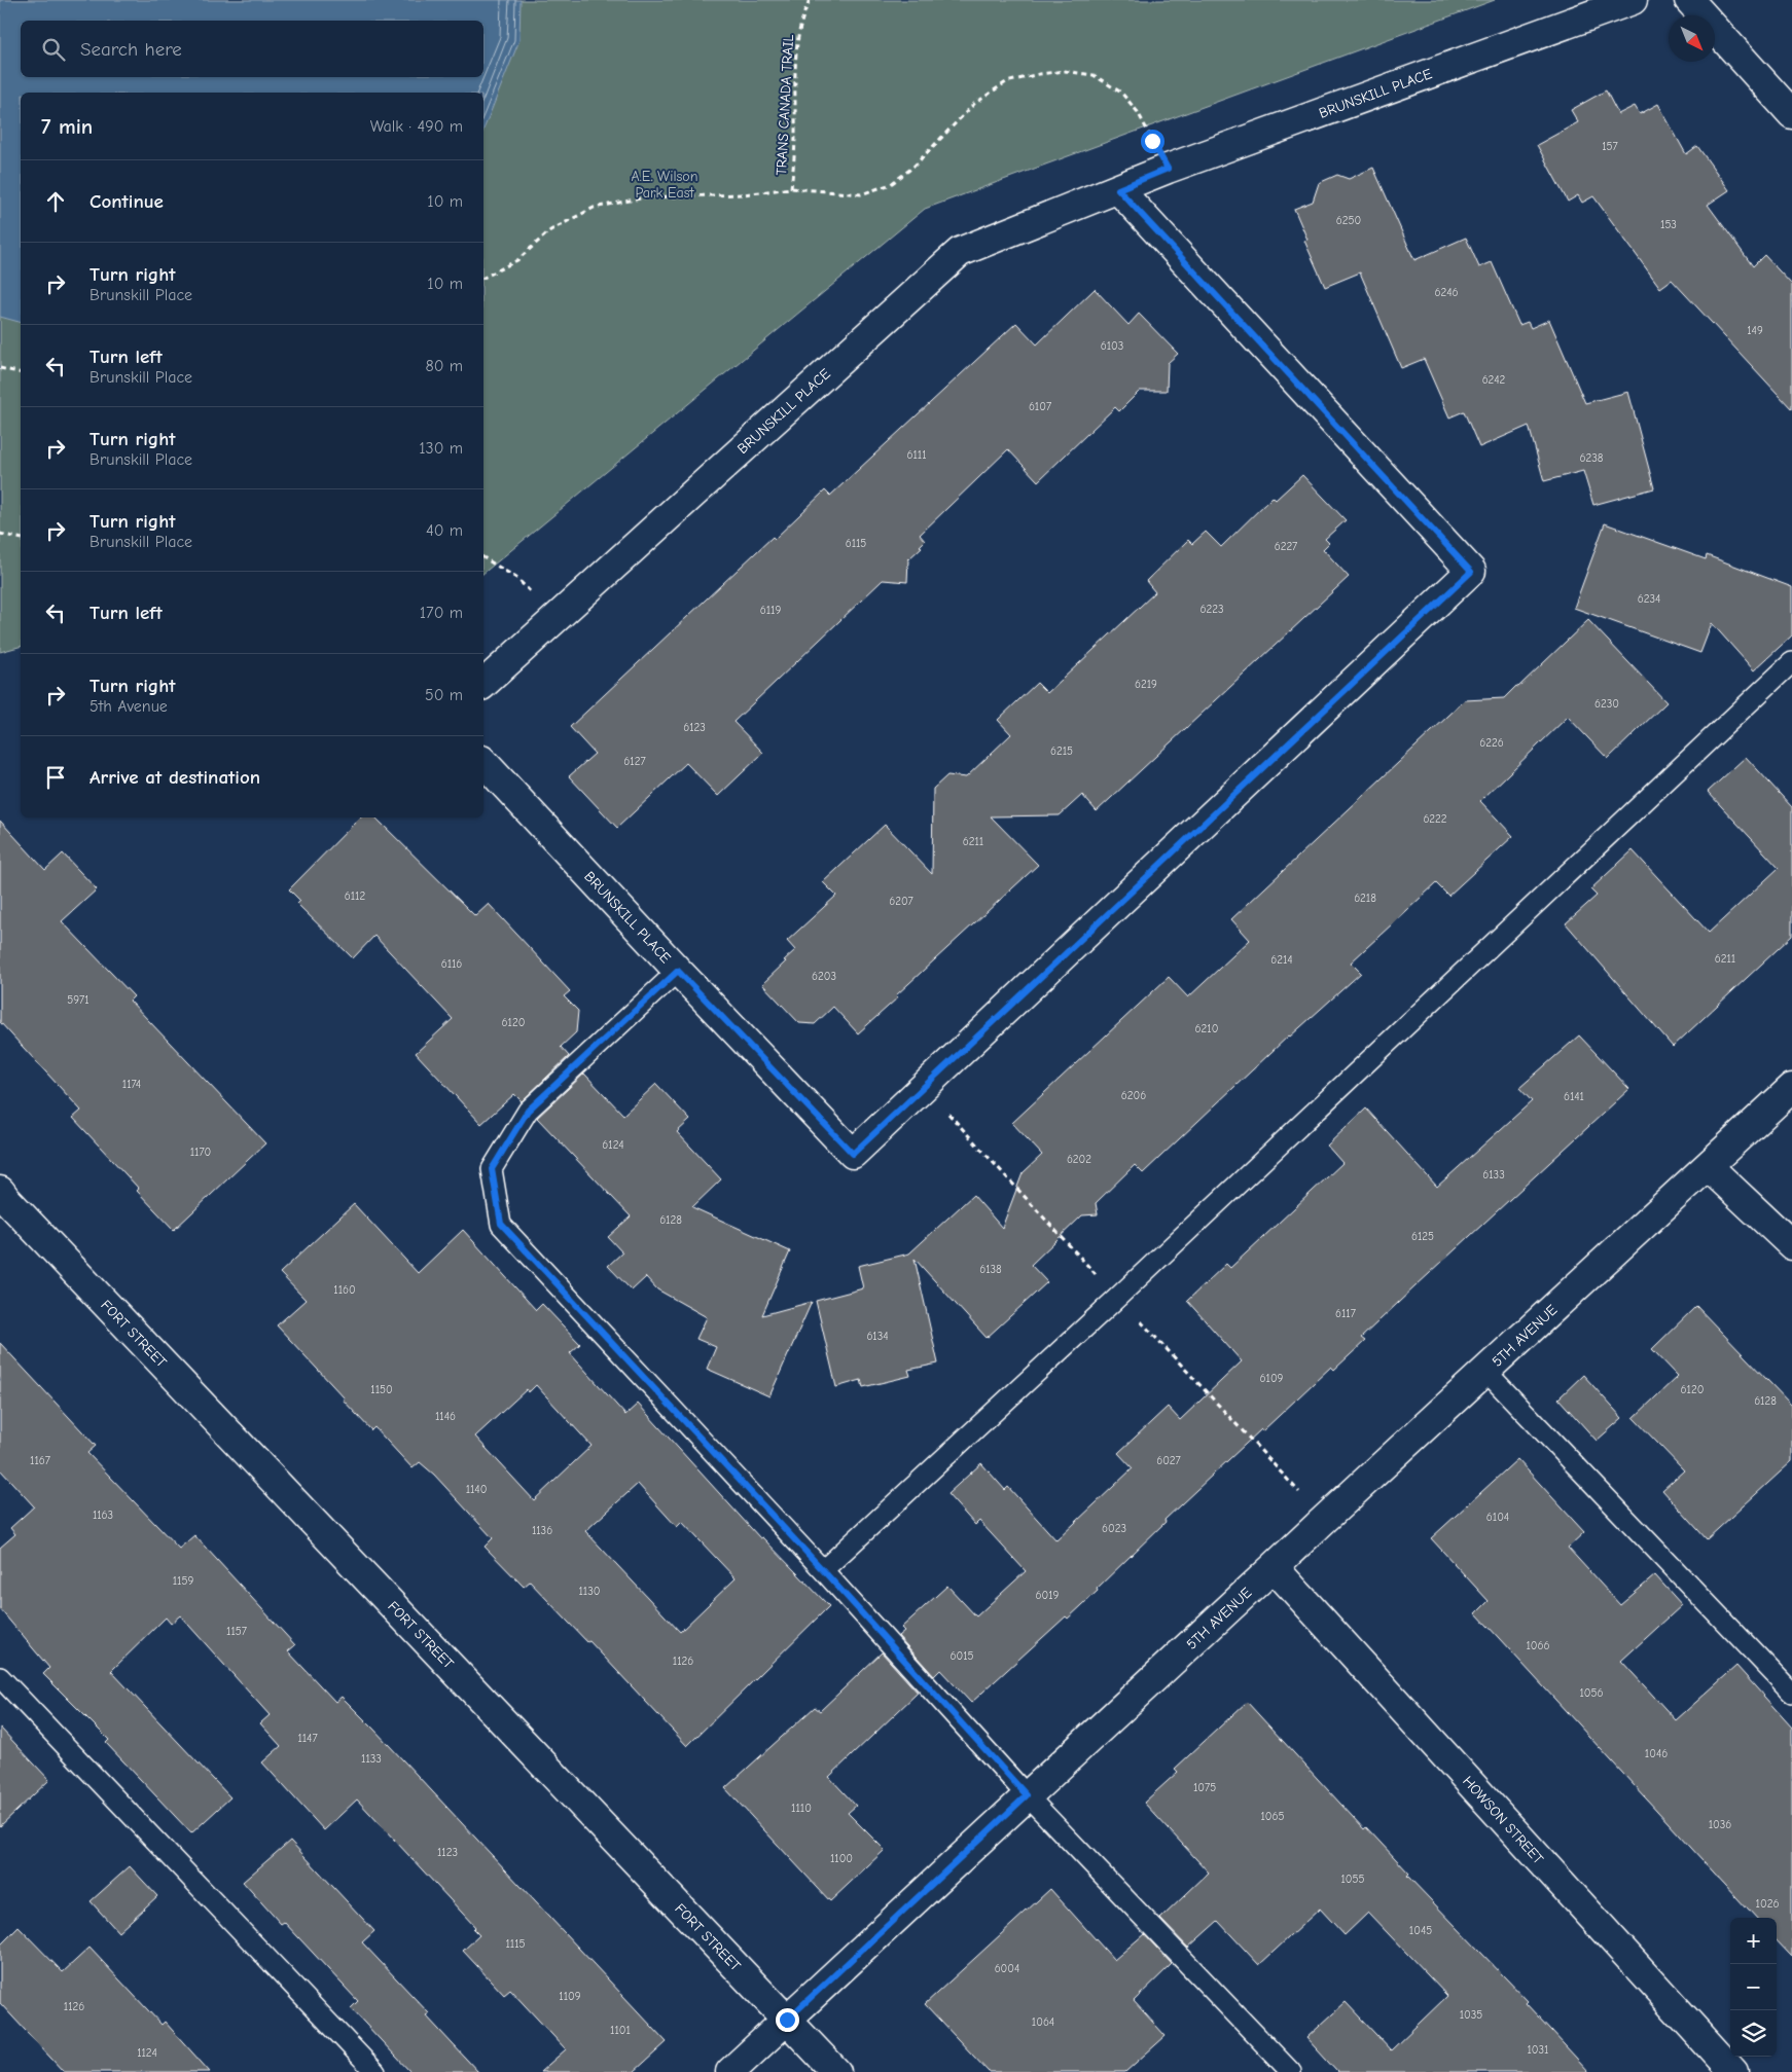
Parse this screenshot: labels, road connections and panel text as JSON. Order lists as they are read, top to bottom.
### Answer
{
  "streets": {
    "street": [
      "BRUNSKILL PLACE",
      "FORT STREET",
      "5TH AVENUE",
      "HOWSON STREET"
    ],
    "path": ["TRANS CANADA TRAIL"]
  },
  "crossings": [
    ["FORT STREET", "5TH AVENUE"],
    ["5TH AVENUE", "HOWSON STREET"]
  ],
  "parks": ["A.E. Wilson Park East"],
  "house_numbers": [
    "157",
    "6250",
    "153",
    "6246",
    "149",
    "6103",
    "6242",
    "6107",
    "6111",
    "6238",
    "6115",
    "6227",
    "6234",
    "6223",
    "6119",
    "6219",
    "6230",
    "6123",
    "6226",
    "6215",
    "6127",
    "6222",
    "6211",
    "6112",
    "6218",
    "6207",
    "6211",
    "6214",
    "6116",
    "6203",
    "5971",
    "6120",
    "6210",
    "1174",
    "6206",
    "6141",
    "6124",
    "1170",
    "6202",
    "6133",
    "6128",
    "6125",
    "6138",
    "1160",
    "6117",
    "6134",
    "6109",
    "1150",
    "6120",
    "6128",
    "1146",
    "1167",
    "6027",
    "1140",
    "1163",
    "6104",
    "6023",
    "1136",
    "1159",
    "1130",
    "6019",
    "1157",
    "1066",
    "6015",
    "1126",
    "1056",
    "1147",
    "1046",
    "1133",
    "1075",
    "1110",
    "1065",
    "1036",
    "1123",
    "1100",
    "1055",
    "1026",
    "1045",
    "1115",
    "6004",
    "1109",
    "1126",
    "1035",
    "1064",
    "1101",
    "1031",
    "1124"
  ],
  "north": "bottom right",
  "page": {
    "search": "Search here",
    "heading": ["7 min", "Walk · 490 m"],
    "list": [
      ["Continue", "10 m"],
      ["Turn right", "Brunskill Place", "10 m"],
      ["Turn left", "Brunskill Place", "80 m"],
      ["Turn right", "Brunskill Place", "130 m"],
      ["Turn right", "Brunskill Place", "40 m"],
      ["Turn left", "170 m"],
      ["Turn right", "5th Avenue", "50 m"],
      "Arrive at destination"
    ],
    "map_buttons": ["+", "−"]
  }
}
